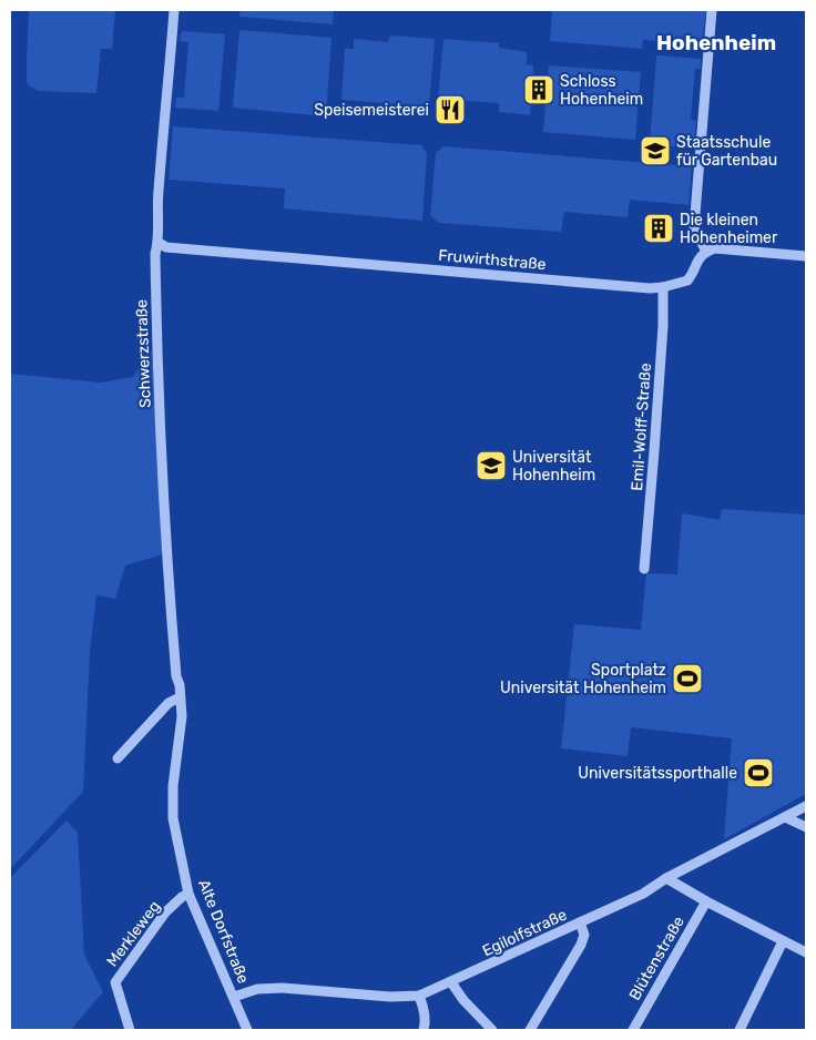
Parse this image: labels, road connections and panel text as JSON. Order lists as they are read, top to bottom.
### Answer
{
  "streets": {
    "street": [
      "Fruwirthstraße",
      "Schwerzstraße",
      "Emil-Wolff-Straße",
      "Alte Dorfstraße",
      "Egilolfstraße",
      "Merkleweg",
      "Blütenstraße"
    ]
  },
  "crossings": [
    ["Fruwirthstraße", "Schwerzstraße"],
    ["Fruwirthstraße", "Emil-Wolff-Straße"],
    ["Schwerzstraße", "Alte Dorfstraße"],
    ["Alte Dorfstraße", "Egilolfstraße"],
    ["Alte Dorfstraße", "Merkleweg"]
  ],
  "districts": ["Hohenheim"],
  "places": {
    "building": ["Schloss Hohenheim", "Die kleinen Hohenheimer"],
    "restaurant": ["Speisemeisterei"],
    "school or university": ["Staatsschule für Gartenbau", "Universität Hohenheim"],
    "sports": ["Sportplatz Universität Hohenheim", "Universitätssporthalle"]
  }
}
